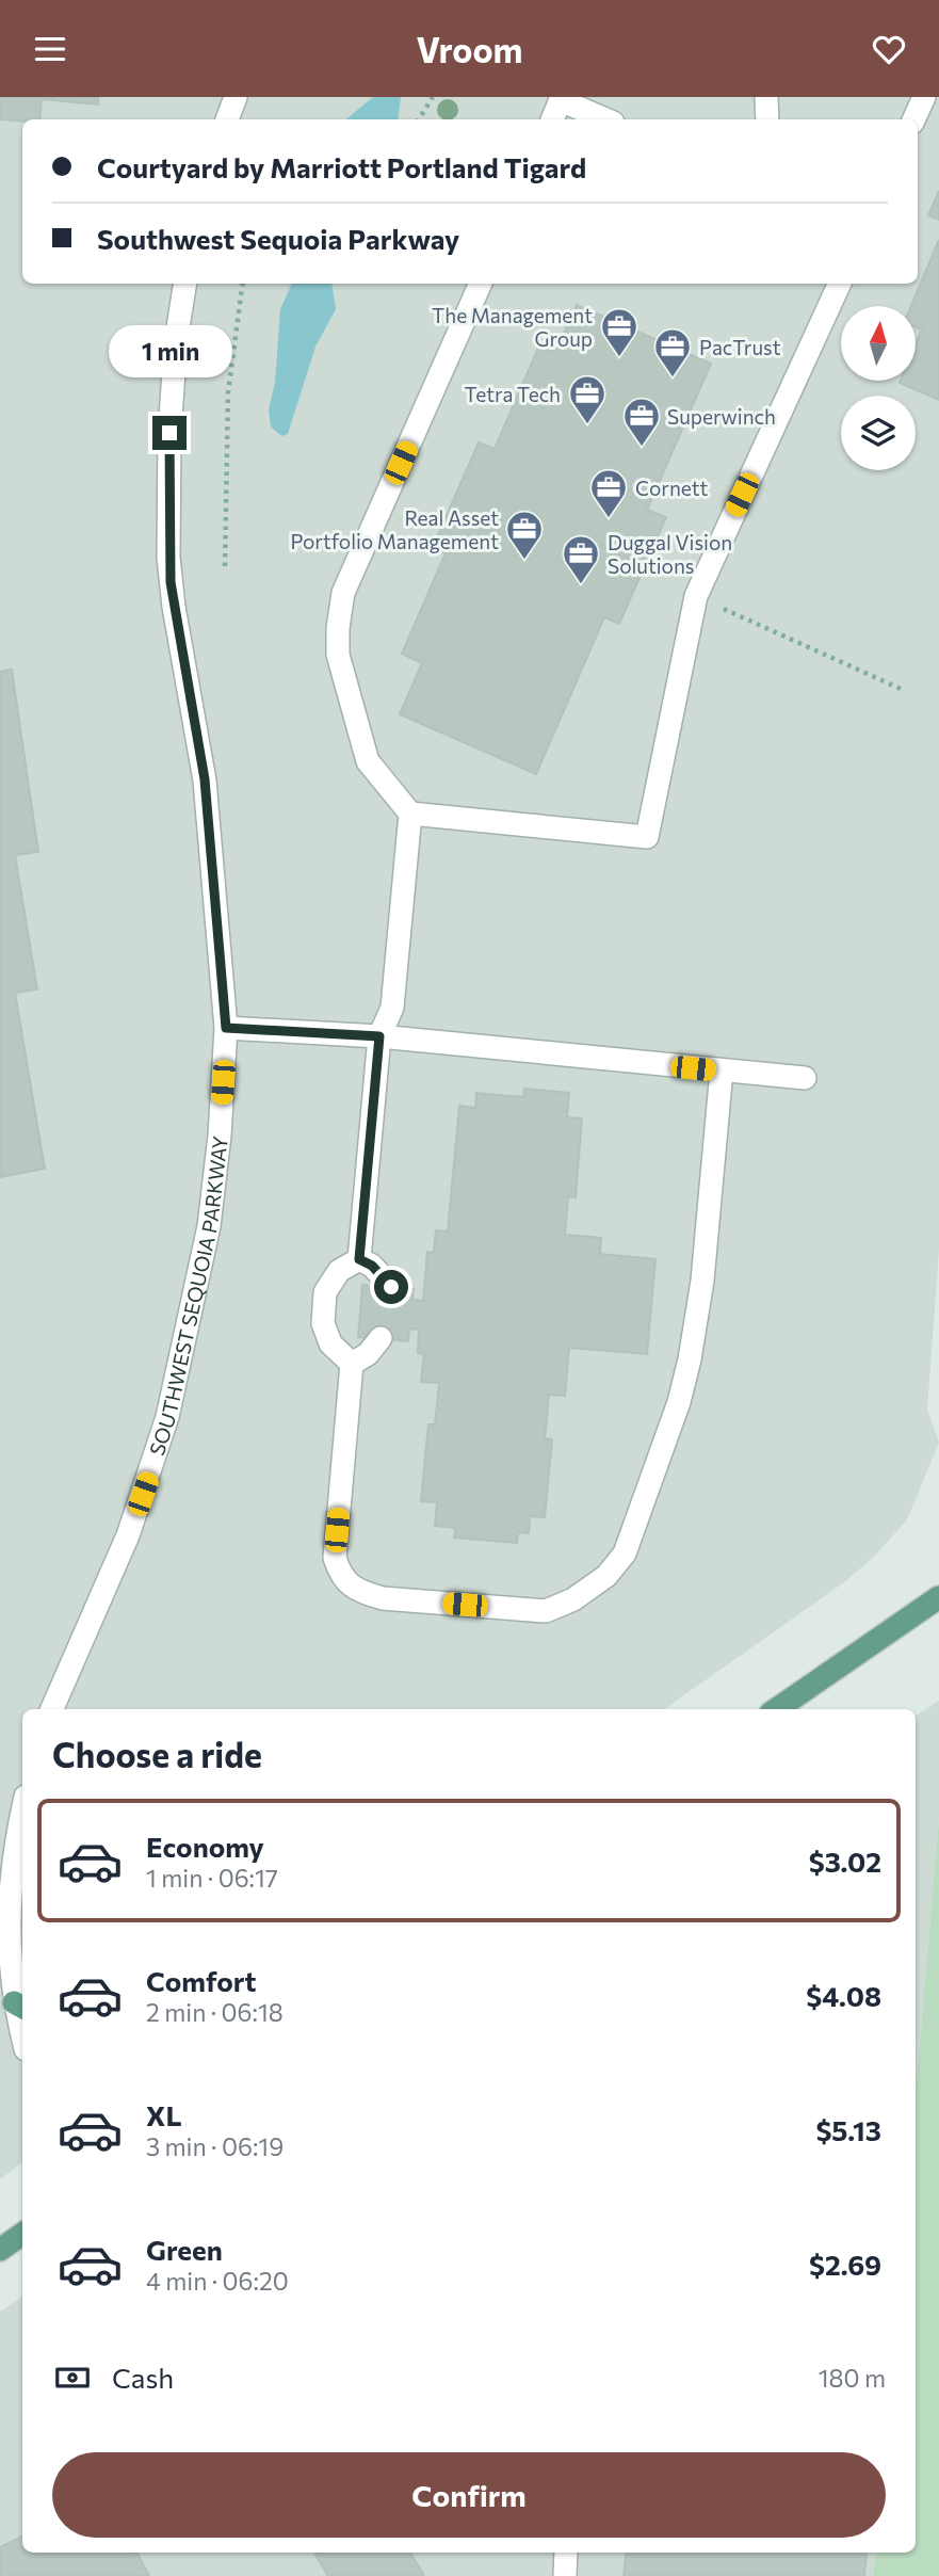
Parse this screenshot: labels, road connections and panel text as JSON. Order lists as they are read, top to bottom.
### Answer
{
  "streets": {
    "street": ["SOUTHWEST SEQUOIA PARKWAY"]
  },
  "places": {
    "office": [
      "The Management Group",
      "PacTrust",
      "Tetra Tech",
      "Superwinch",
      "Cornett",
      "Real Asset Portfolio Management",
      "Duggal Vision Solutions"
    ]
  },
  "north": "top",
  "page": {
    "header": "Vroom",
    "banner": ["Courtyard by Marriott Portland Tigard", "Southwest Sequoia Parkway"],
    "bubble": "1 min",
    "heading": "Choose a ride",
    "list": [
      {
        "name": "Economy",
        "note": "1 min · 06:17",
        "value": "$3.02"
      },
      {
        "name": "Comfort",
        "note": "2 min · 06:18",
        "value": "$4.08"
      },
      {
        "name": "XL",
        "note": "3 min · 06:19",
        "value": "$5.13"
      },
      {
        "name": "Green",
        "note": "4 min · 06:20",
        "value": "$2.69"
      }
    ],
    "pay": ["Cash", "180 m"],
    "buttons": "Confirm"
  }
}
